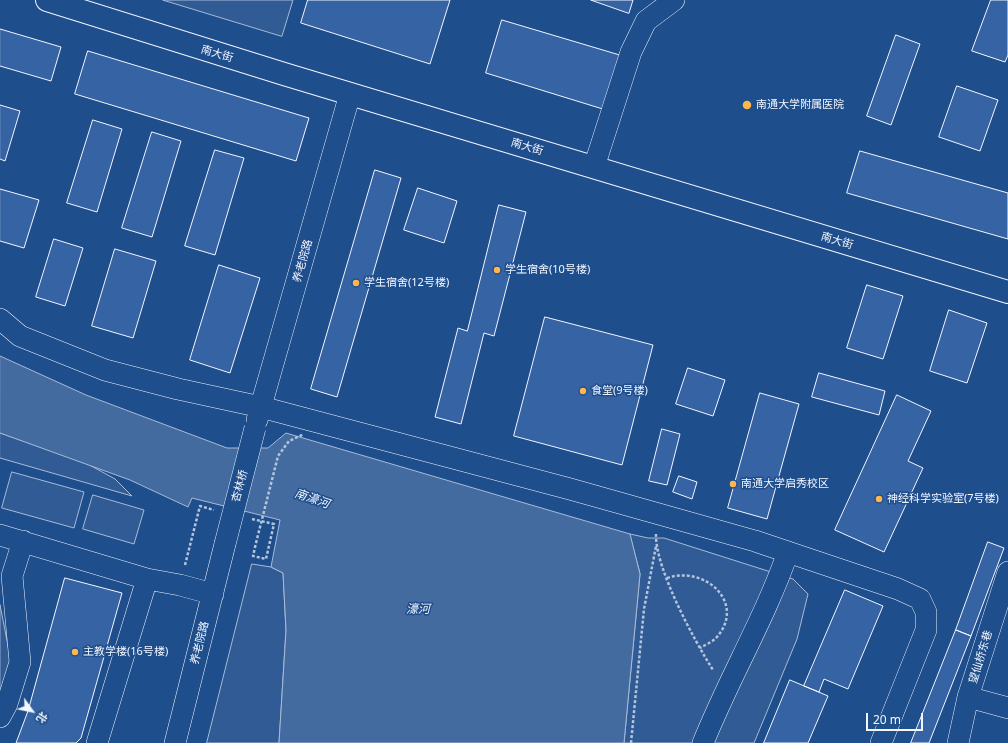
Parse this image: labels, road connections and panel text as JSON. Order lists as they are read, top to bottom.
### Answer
{
  "streets": {
    "main road": ["南大街"],
    "street": ["养老院路", "杏林桥", "望仙桥东巷"]
  },
  "crossings": [
    ["南大街", "养老院路"],
    ["养老院路", "杏林桥"]
  ],
  "water": ["南濠河", "濠河"],
  "places": [
    "南通大学附属医院",
    "学生宿舍(10号楼)",
    "学生宿舍(12号楼)",
    "食堂(9号楼)",
    "南通大学启秀校区",
    "神经科学实验室(7号楼)",
    "主教学楼(16号楼)"
  ],
  "scale_bar": "20 m",
  "north": "bottom right"
}
